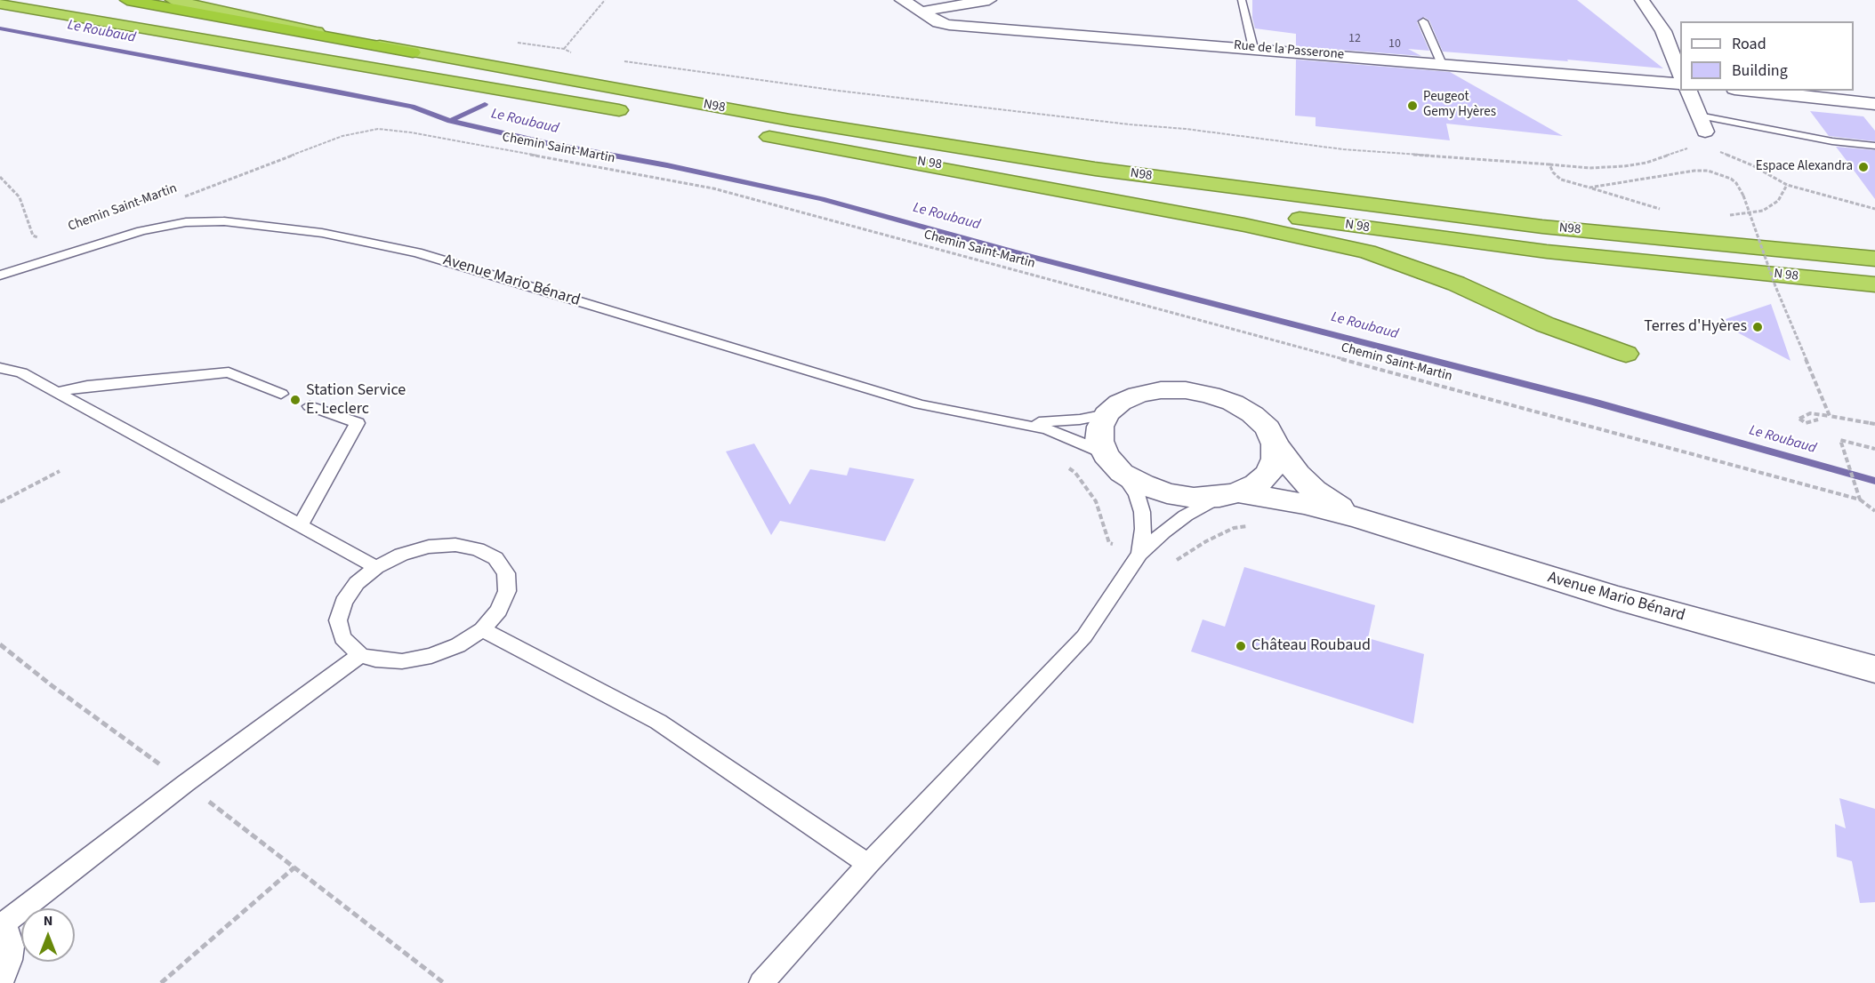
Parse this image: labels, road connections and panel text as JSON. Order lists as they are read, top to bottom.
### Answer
{
  "streets": {
    "highway": ["N98", "N 98"],
    "street": ["Rue de la Passerone", "Avenue Mario Bénard"],
    "path": ["Chemin Saint-Martin"]
  },
  "water": ["Le Roubaud"],
  "places": [
    "Peugeot Gemy Hyères",
    "Espace Alexandra",
    "Terres d'Hyères",
    "Station Service E. Leclerc",
    "Château Roubaud"
  ],
  "house_numbers": ["12", "10"],
  "legend": ["Road", "Building"],
  "north": "top"
}
